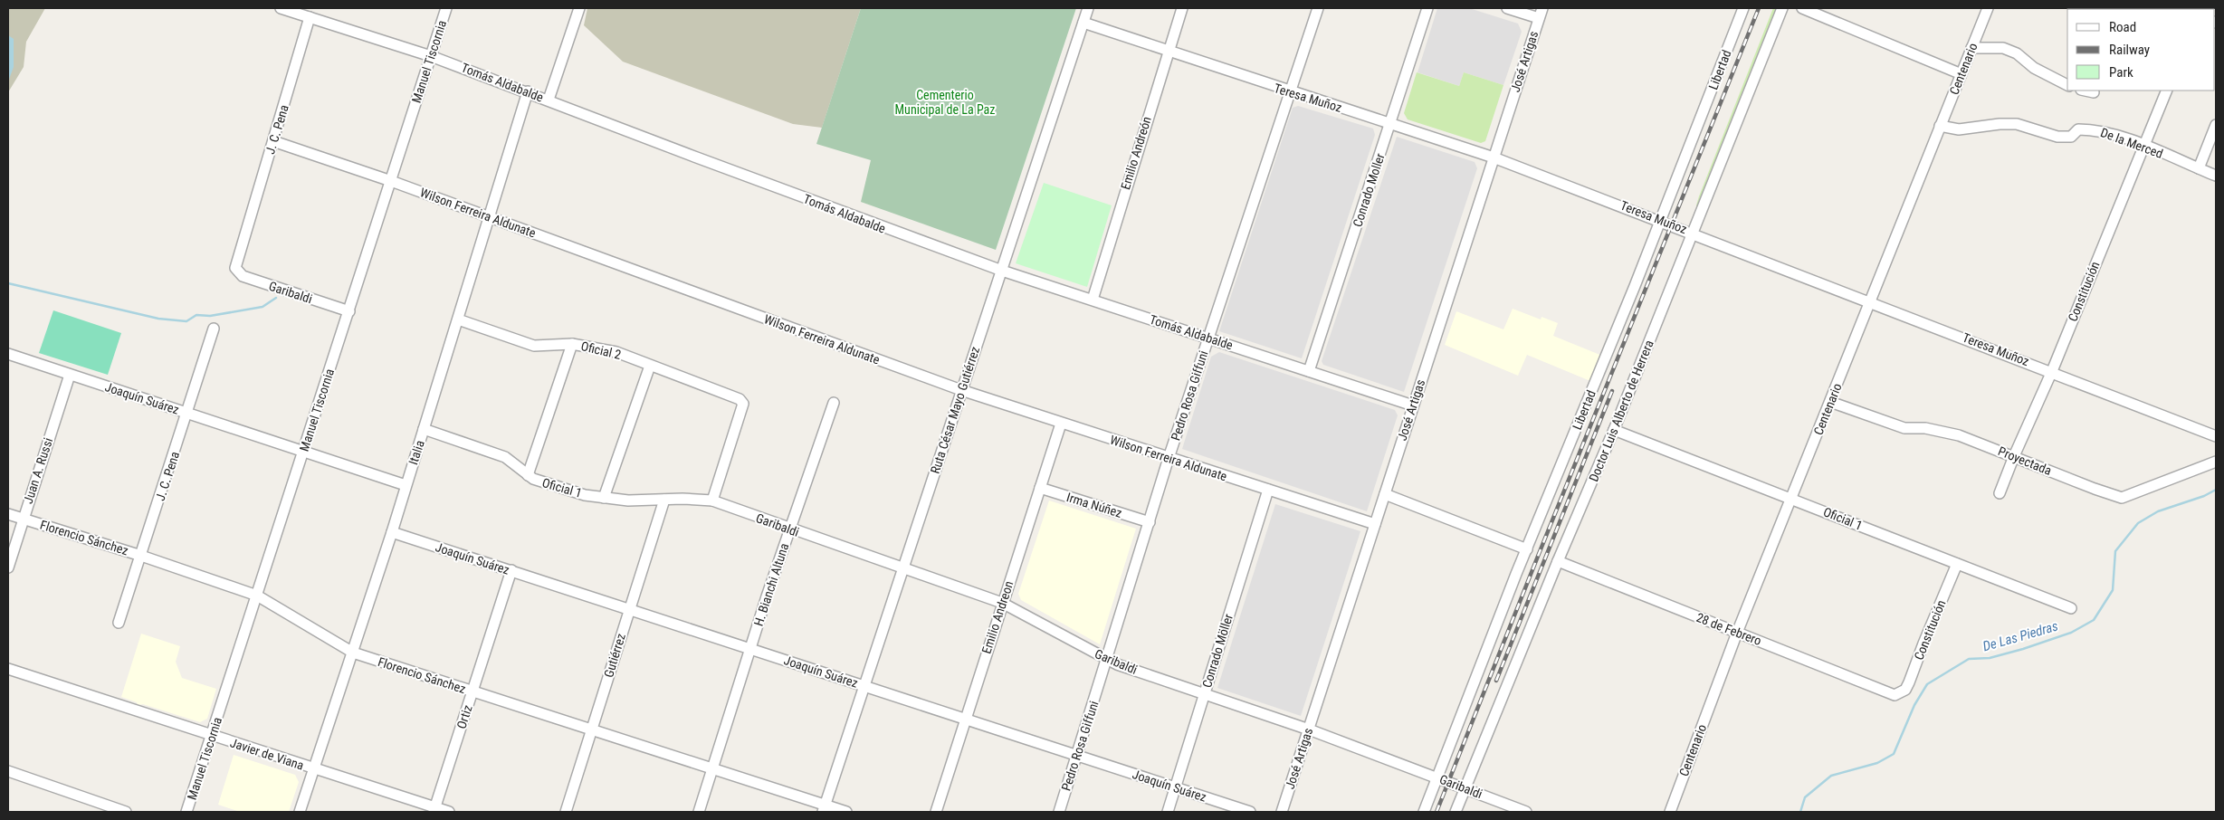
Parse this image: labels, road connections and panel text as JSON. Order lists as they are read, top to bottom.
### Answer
{
  "streets": {
    "street": [
      "Manuel Tiscornia",
      "José Artigas",
      "Centenario",
      "Libertad",
      "Tomás Aldabalde",
      "Teresa Muñoz",
      "J. C. Pena",
      "De la Merced",
      "Emilio Andreón",
      "Conrado Moller",
      "Wilson Ferreira Aldunate",
      "Constitución",
      "Garibaldi",
      "Oficial 2",
      "Pedro Rosa Giffuni",
      "Joaquín Suárez",
      "Ruta César Mayo Gutiérrez",
      "Doctor Luis Alberto de Herrera",
      "Italia",
      "Proyectada",
      "Juan A. Russi",
      "Oficial 1",
      "Irma Núñez",
      "Florencio Sánchez",
      "H. Bianchi Altuna",
      "Emilio Andreon",
      "28 de Febrero",
      "Conrado Möller",
      "Gutiérrez",
      "Ortiz",
      "Javier de Viana"
    ]
  },
  "crossings": [
    ["Manuel Tiscornia", "Tomás Aldabalde"],
    ["Manuel Tiscornia", "Wilson Ferreira Aldunate"],
    ["Manuel Tiscornia", "Garibaldi"],
    ["Manuel Tiscornia", "Joaquín Suárez"],
    ["Manuel Tiscornia", "Florencio Sánchez"],
    ["Manuel Tiscornia", "Javier de Viana"],
    ["José Artigas", "Tomás Aldabalde"],
    ["José Artigas", "Teresa Muñoz"],
    ["José Artigas", "Wilson Ferreira Aldunate"],
    ["José Artigas", "Garibaldi"],
    ["Centenario", "Teresa Muñoz"],
    ["Centenario", "De la Merced"],
    ["Centenario", "Proyectada"],
    ["Centenario", "Oficial 1"],
    ["Centenario", "28 de Febrero"],
    ["Libertad", "Teresa Muñoz"],
    ["Libertad", "Garibaldi"],
    ["Tomás Aldabalde", "J. C. Pena"],
    ["Tomás Aldabalde", "Emilio Andreón"],
    ["Tomás Aldabalde", "Conrado Moller"],
    ["Tomás Aldabalde", "Pedro Rosa Giffuni"],
    ["Tomás Aldabalde", "Ruta César Mayo Gutiérrez"],
    ["Tomás Aldabalde", "Italia"],
    ["Teresa Muñoz", "Emilio Andreón"],
    ["Teresa Muñoz", "Conrado Moller"],
    ["Teresa Muñoz", "Constitución"],
    ["Teresa Muñoz", "Pedro Rosa Giffuni"],
    ["Teresa Muñoz", "Ruta César Mayo Gutiérrez"],
    ["Teresa Muñoz", "Doctor Luis Alberto de Herrera"],
    ["J. C. Pena", "Wilson Ferreira Aldunate"],
    ["J. C. Pena", "Garibaldi"],
    ["J. C. Pena", "Joaquín Suárez"],
    ["J. C. Pena", "Florencio Sánchez"],
    ["De la Merced", "Constitución"],
    ["Wilson Ferreira Aldunate", "Pedro Rosa Giffuni"],
    ["Wilson Ferreira Aldunate", "Ruta César Mayo Gutiérrez"],
    ["Wilson Ferreira Aldunate", "Italia"],
    ["Wilson Ferreira Aldunate", "Emilio Andreon"],
    ["Wilson Ferreira Aldunate", "Conrado Möller"],
    ["Constitución", "Proyectada"],
    ["Constitución", "Oficial 1"],
    ["Constitución", "28 de Febrero"],
    ["Garibaldi", "Oficial 2"],
    ["Garibaldi", "Pedro Rosa Giffuni"],
    ["Garibaldi", "Ruta César Mayo Gutiérrez"],
    ["Garibaldi", "Doctor Luis Alberto de Herrera"],
    ["Garibaldi", "Oficial 1"],
    ["Garibaldi", "H. Bianchi Altuna"],
    ["Garibaldi", "Emilio Andreon"],
    ["Garibaldi", "Conrado Möller"],
    ["Oficial 2", "Italia"],
    ["Oficial 2", "Oficial 1"],
    ["Pedro Rosa Giffuni", "Joaquín Suárez"],
    ["Pedro Rosa Giffuni", "Irma Núñez"],
    ["Joaquín Suárez", "Ruta César Mayo Gutiérrez"],
    ["Joaquín Suárez", "Italia"],
    ["Joaquín Suárez", "Juan A. Russi"],
    ["Joaquín Suárez", "H. Bianchi Altuna"],
    ["Joaquín Suárez", "Emilio Andreon"],
    ["Joaquín Suárez", "Conrado Möller"],
    ["Joaquín Suárez", "Gutiérrez"],
    ["Joaquín Suárez", "Ortiz"],
    ["Ruta César Mayo Gutiérrez", "Florencio Sánchez"],
    ["Doctor Luis Alberto de Herrera", "Oficial 1"],
    ["Doctor Luis Alberto de Herrera", "28 de Febrero"],
    ["Italia", "Oficial 1"],
    ["Italia", "Florencio Sánchez"],
    ["Italia", "Javier de Viana"],
    ["Juan A. Russi", "Florencio Sánchez"],
    ["Oficial 1", "Gutiérrez"],
    ["Irma Núñez", "Emilio Andreon"],
    ["Florencio Sánchez", "H. Bianchi Altuna"],
    ["Florencio Sánchez", "Gutiérrez"],
    ["Florencio Sánchez", "Ortiz"],
    ["Ortiz", "Javier de Viana"]
  ],
  "water": ["De Las Piedras"],
  "parks": ["Cementerio Municipal de La Paz"],
  "legend": ["Road", "Railway", "Park"]
}
